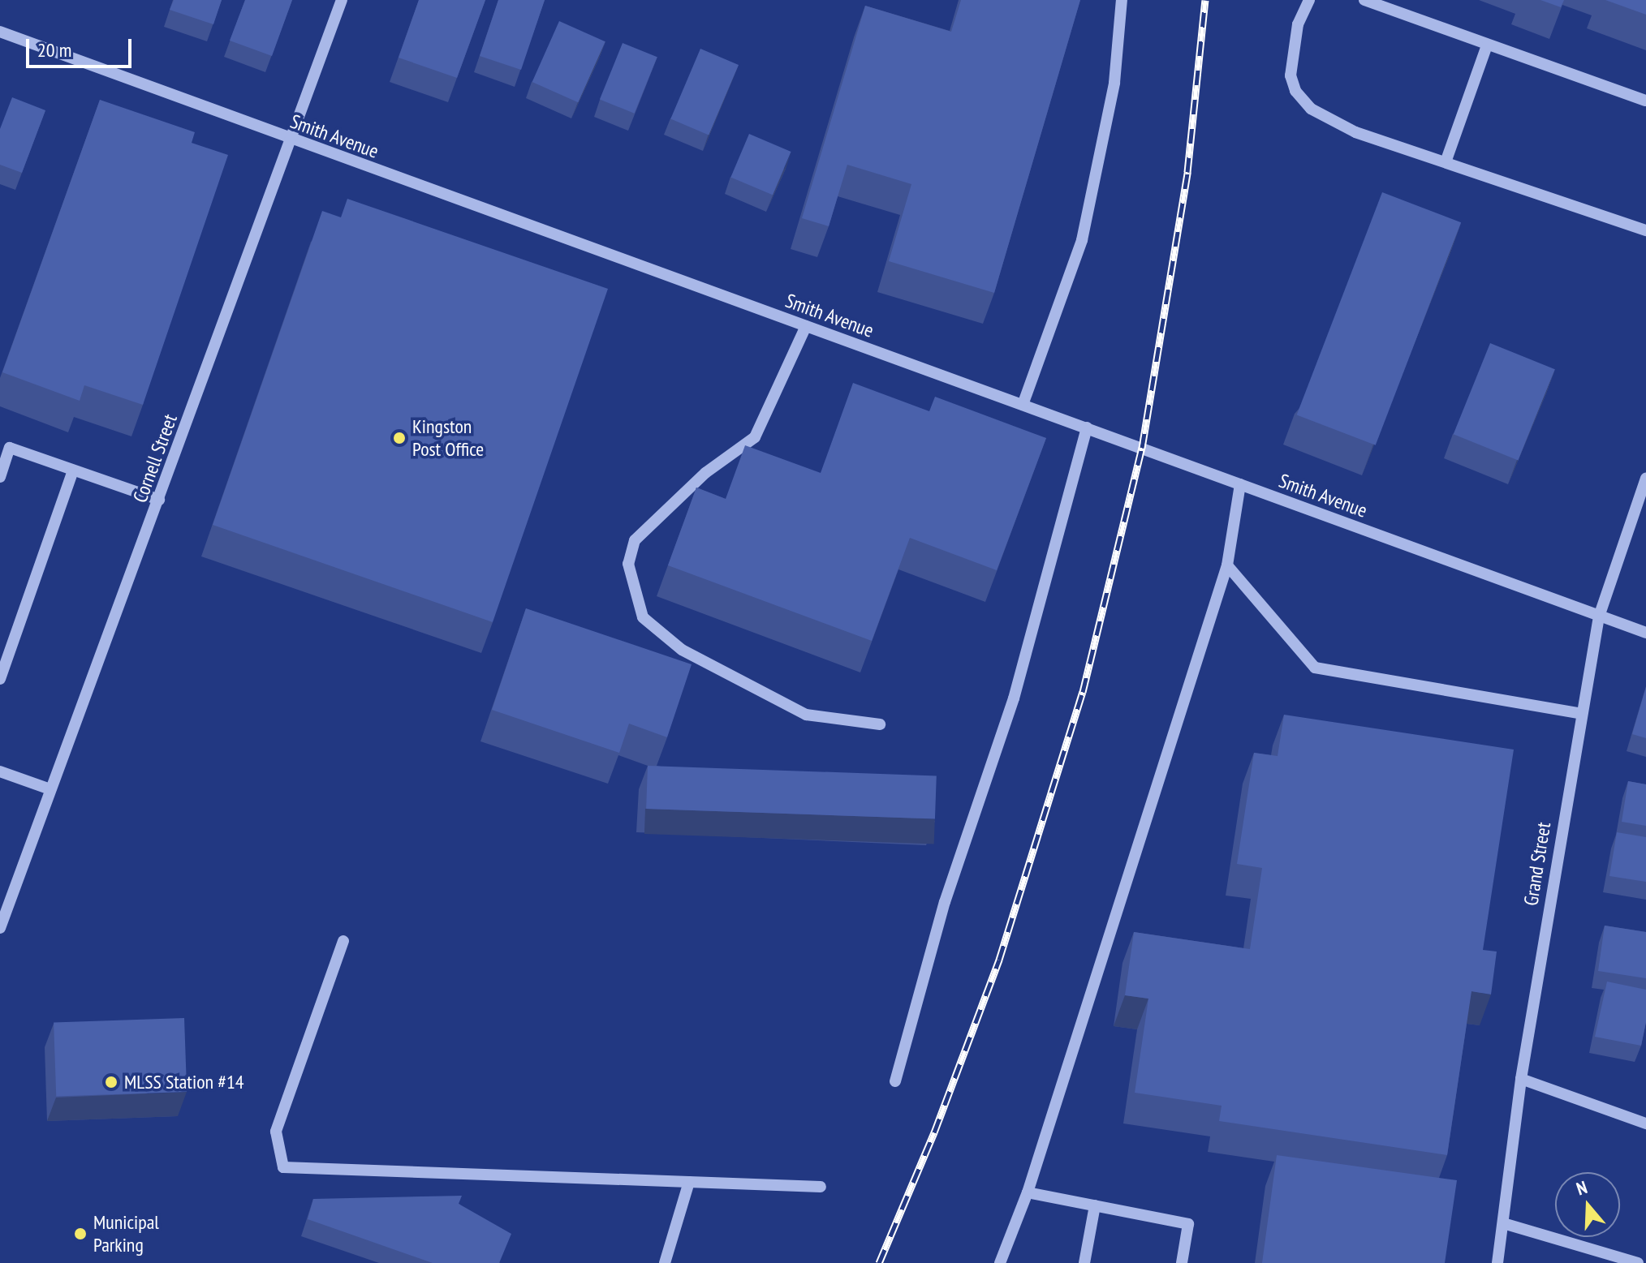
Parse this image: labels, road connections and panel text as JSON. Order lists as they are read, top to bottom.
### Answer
{
  "streets": {
    "street": ["Smith Avenue", "Cornell Street", "Grand Street"]
  },
  "crossings": [
    ["Smith Avenue", "Cornell Street"],
    ["Smith Avenue", "Grand Street"]
  ],
  "places": ["Kingston Post Office", "MLSS Station #14", "Municipal Parking"],
  "scale_bar": "20 m",
  "north": "top"
}
